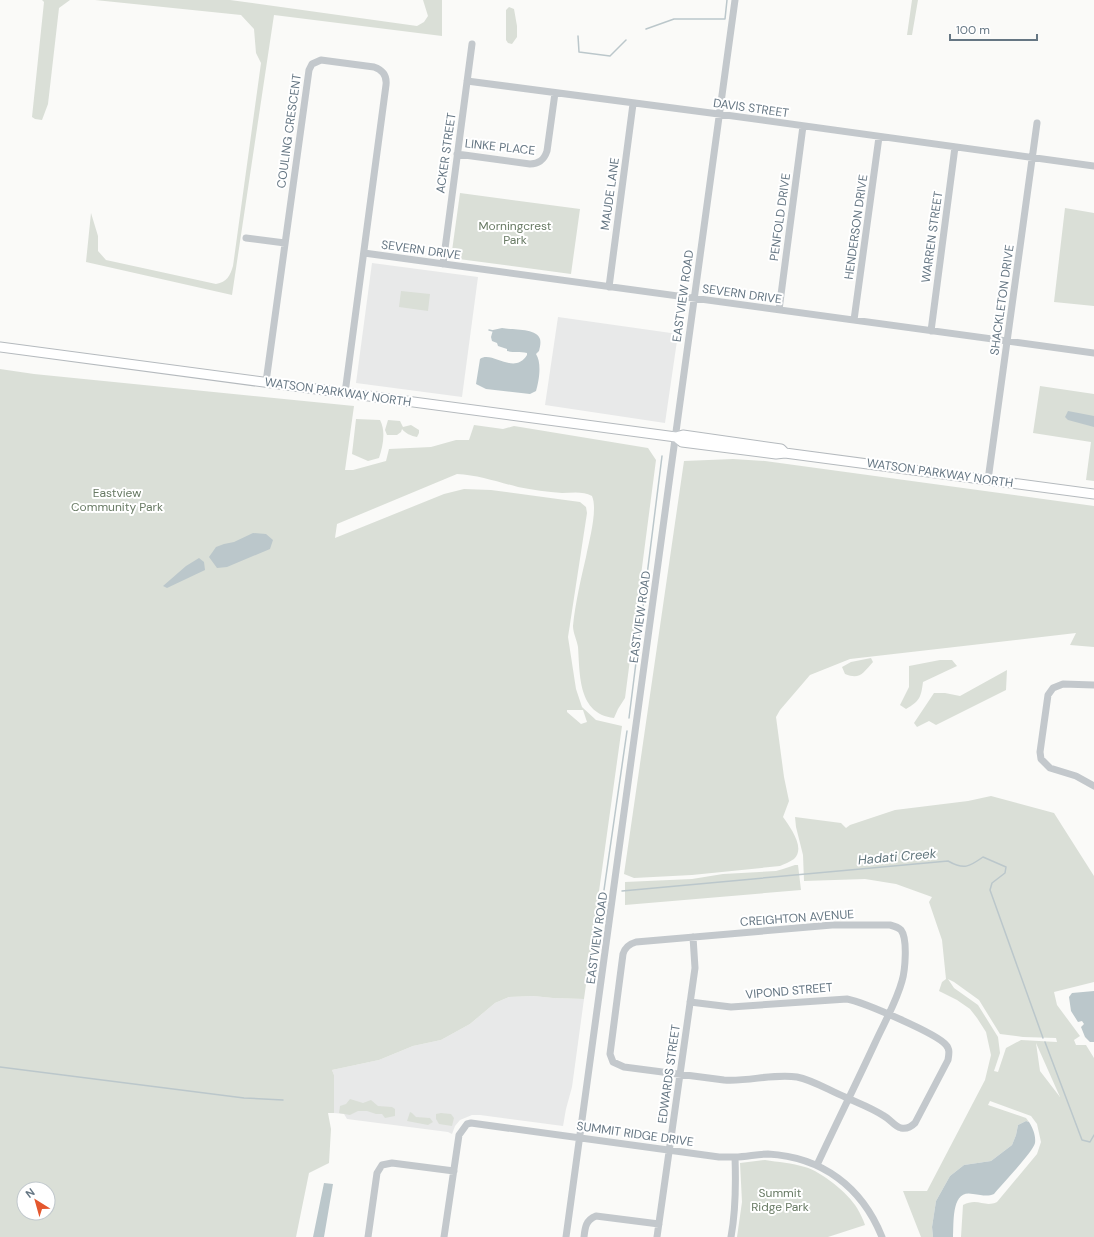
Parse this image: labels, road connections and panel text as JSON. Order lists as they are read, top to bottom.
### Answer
{
  "streets": {
    "main road": ["WATSON PARKWAY NORTH"],
    "street": [
      "DAVIS STREET",
      "COULING CRESCENT",
      "LINKE PLACE",
      "ACKER STREET",
      "MAUDE LANE",
      "PENFOLD DRIVE",
      "HENDERSON DRIVE",
      "WARREN STREET",
      "SEVERN DRIVE",
      "EASTVIEW ROAD",
      "SHACKLETON DRIVE",
      "CREIGHTON AVENUE",
      "VIPOND STREET",
      "EDWARDS STREET",
      "SUMMIT RIDGE DRIVE"
    ]
  },
  "crossings": [
    ["DAVIS STREET", "LINKE PLACE"],
    ["DAVIS STREET", "ACKER STREET"],
    ["DAVIS STREET", "MAUDE LANE"],
    ["DAVIS STREET", "PENFOLD DRIVE"],
    ["DAVIS STREET", "HENDERSON DRIVE"],
    ["DAVIS STREET", "WARREN STREET"],
    ["DAVIS STREET", "EASTVIEW ROAD"],
    ["DAVIS STREET", "SHACKLETON DRIVE"],
    ["COULING CRESCENT", "SEVERN DRIVE"],
    ["COULING CRESCENT", "WATSON PARKWAY NORTH"],
    ["LINKE PLACE", "ACKER STREET"],
    ["ACKER STREET", "SEVERN DRIVE"],
    ["MAUDE LANE", "SEVERN DRIVE"],
    ["PENFOLD DRIVE", "SEVERN DRIVE"],
    ["HENDERSON DRIVE", "SEVERN DRIVE"],
    ["WARREN STREET", "SEVERN DRIVE"],
    ["SEVERN DRIVE", "EASTVIEW ROAD"],
    ["SEVERN DRIVE", "SHACKLETON DRIVE"],
    ["EASTVIEW ROAD", "WATSON PARKWAY NORTH"],
    ["EASTVIEW ROAD", "SUMMIT RIDGE DRIVE"],
    ["SHACKLETON DRIVE", "WATSON PARKWAY NORTH"],
    ["CREIGHTON AVENUE", "VIPOND STREET"],
    ["CREIGHTON AVENUE", "EDWARDS STREET"],
    ["CREIGHTON AVENUE", "SUMMIT RIDGE DRIVE"],
    ["VIPOND STREET", "EDWARDS STREET"],
    ["EDWARDS STREET", "SUMMIT RIDGE DRIVE"]
  ],
  "water": ["Hadati Creek"],
  "parks": ["Morningcrest Park", "Eastview Community Park", "Summit Ridge Park"],
  "scale_bar": "100 m",
  "north": "top left"
}
